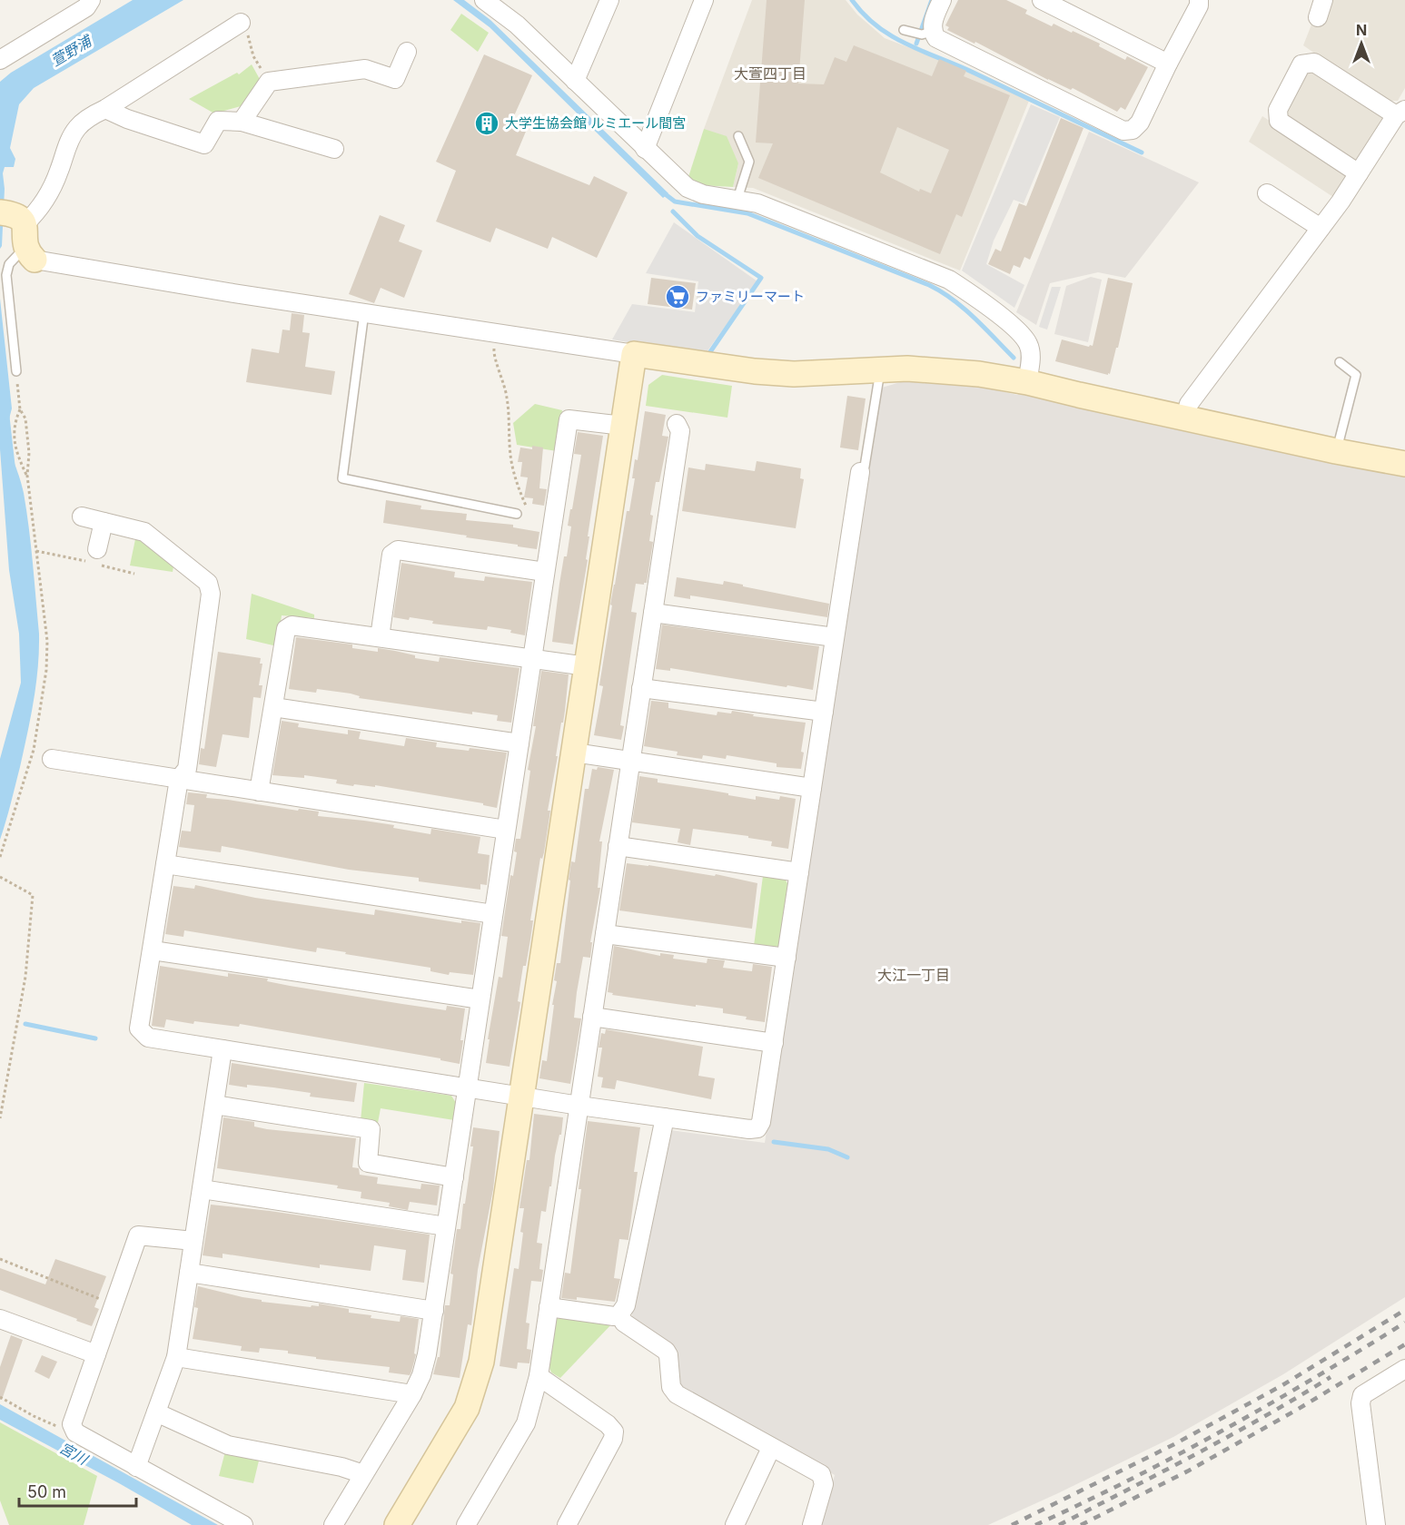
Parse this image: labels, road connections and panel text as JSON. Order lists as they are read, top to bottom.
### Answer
{
  "districts": ["大萱四丁目", "大江一丁目"],
  "water": ["萱野浦", "宮川"],
  "places": {
    "building": ["大学生協会館 ルミエール間宮"],
    "supermarket": ["ファミリーマート"]
  },
  "scale_bar": "50 m",
  "north": "top"
}
